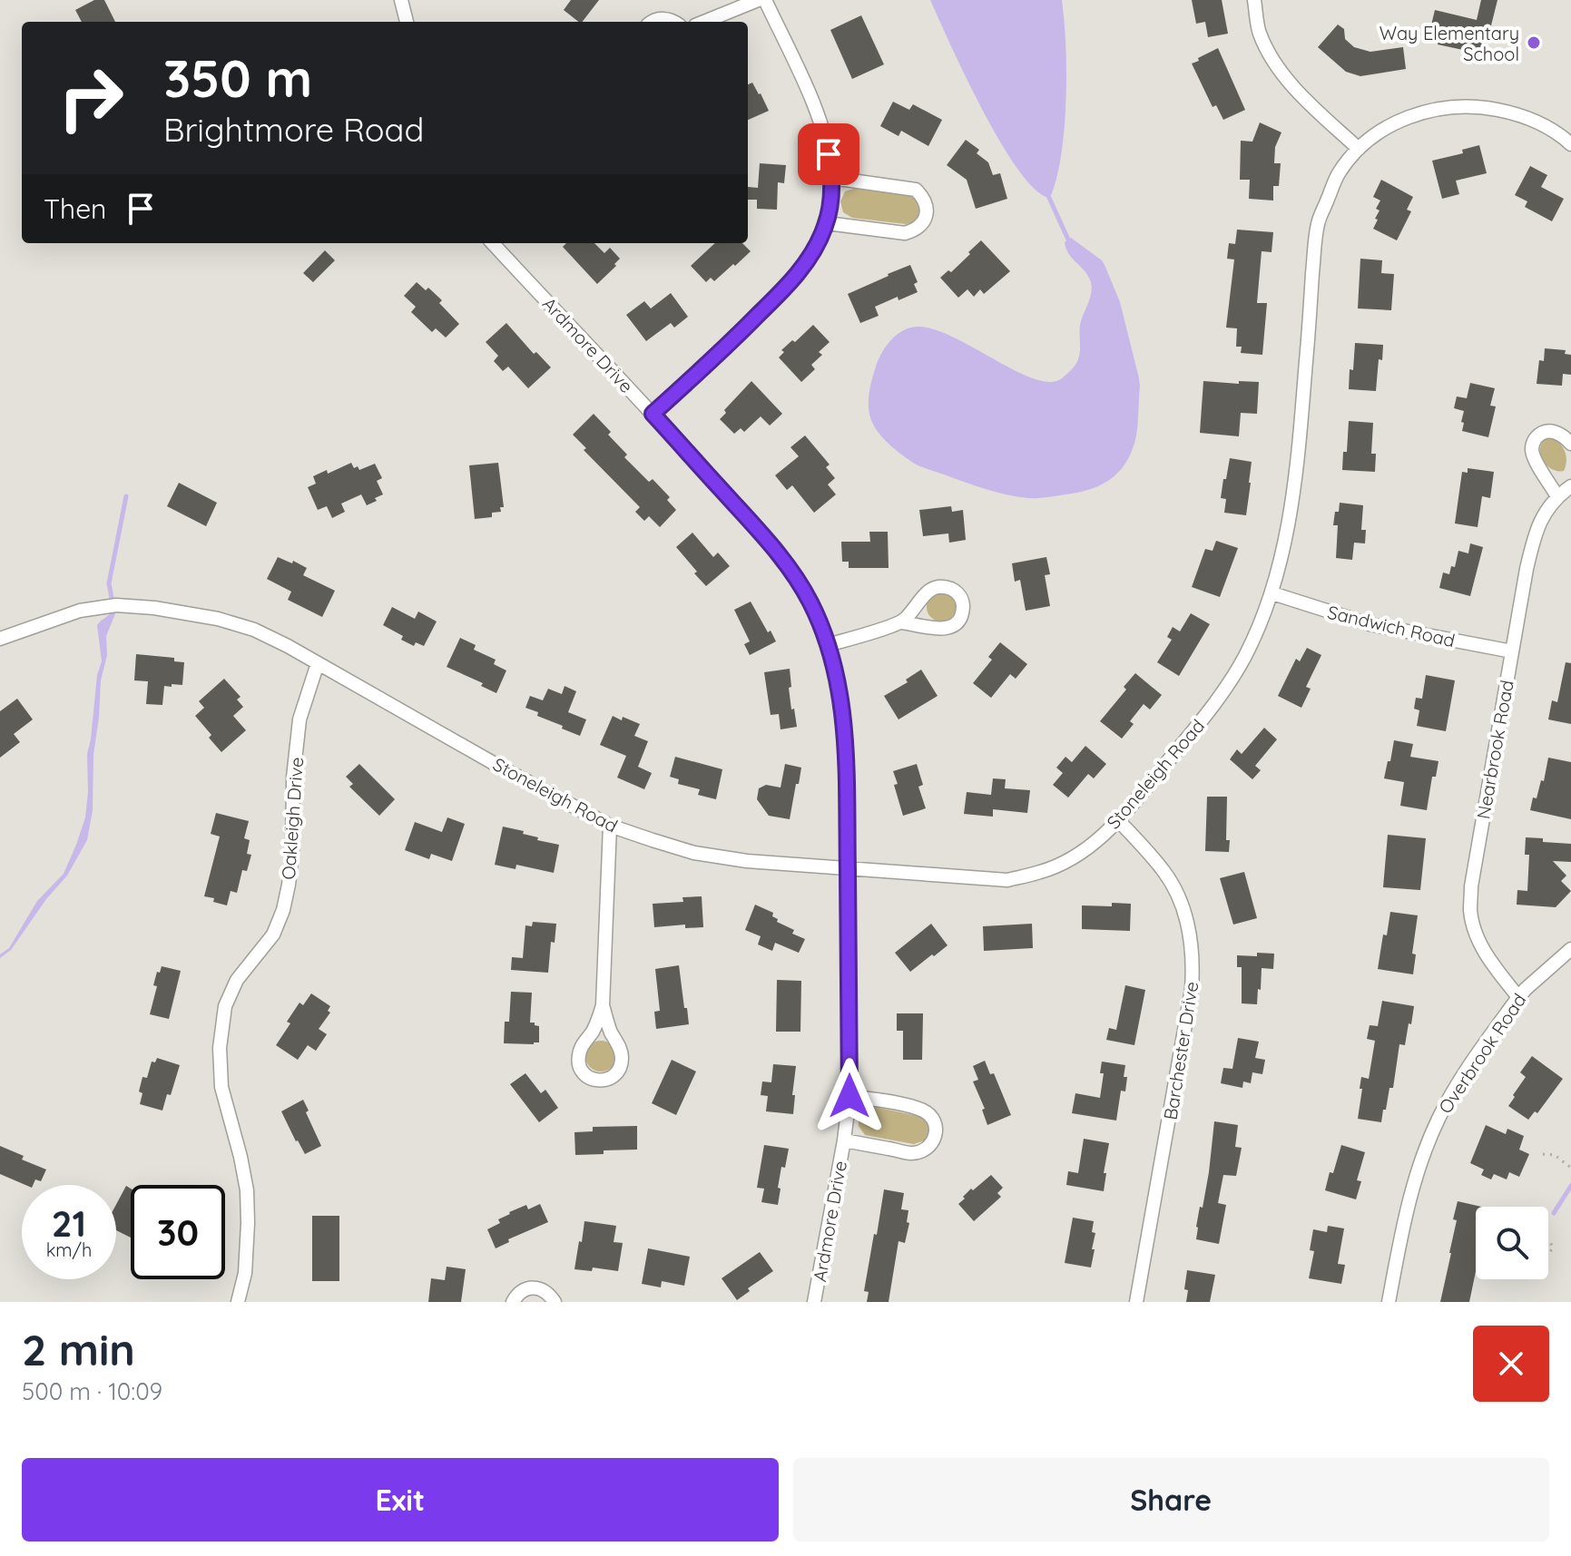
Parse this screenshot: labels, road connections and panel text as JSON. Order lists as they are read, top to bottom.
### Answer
{
  "streets": {
    "street": [
      "Ardmore Drive",
      "Sandwich Road",
      "Nearbrook Road",
      "Stoneleigh Road",
      "Oakleigh Drive",
      "Barchester Drive",
      "Overbrook Road"
    ]
  },
  "crossings": [
    ["Ardmore Drive", "Stoneleigh Road"],
    ["Sandwich Road", "Nearbrook Road"],
    ["Sandwich Road", "Stoneleigh Road"],
    ["Nearbrook Road", "Overbrook Road"],
    ["Stoneleigh Road", "Oakleigh Drive"],
    ["Stoneleigh Road", "Barchester Drive"]
  ],
  "places": ["Way Elementary School"],
  "page": {
    "turn": ["350 m", "Brightmore Road"],
    "then": "Then",
    "speed": "21 km/h",
    "limit": "30",
    "heading": ["2 min", "500 m · 10:09"],
    "buttons": ["Exit", "Share"]
  }
}
